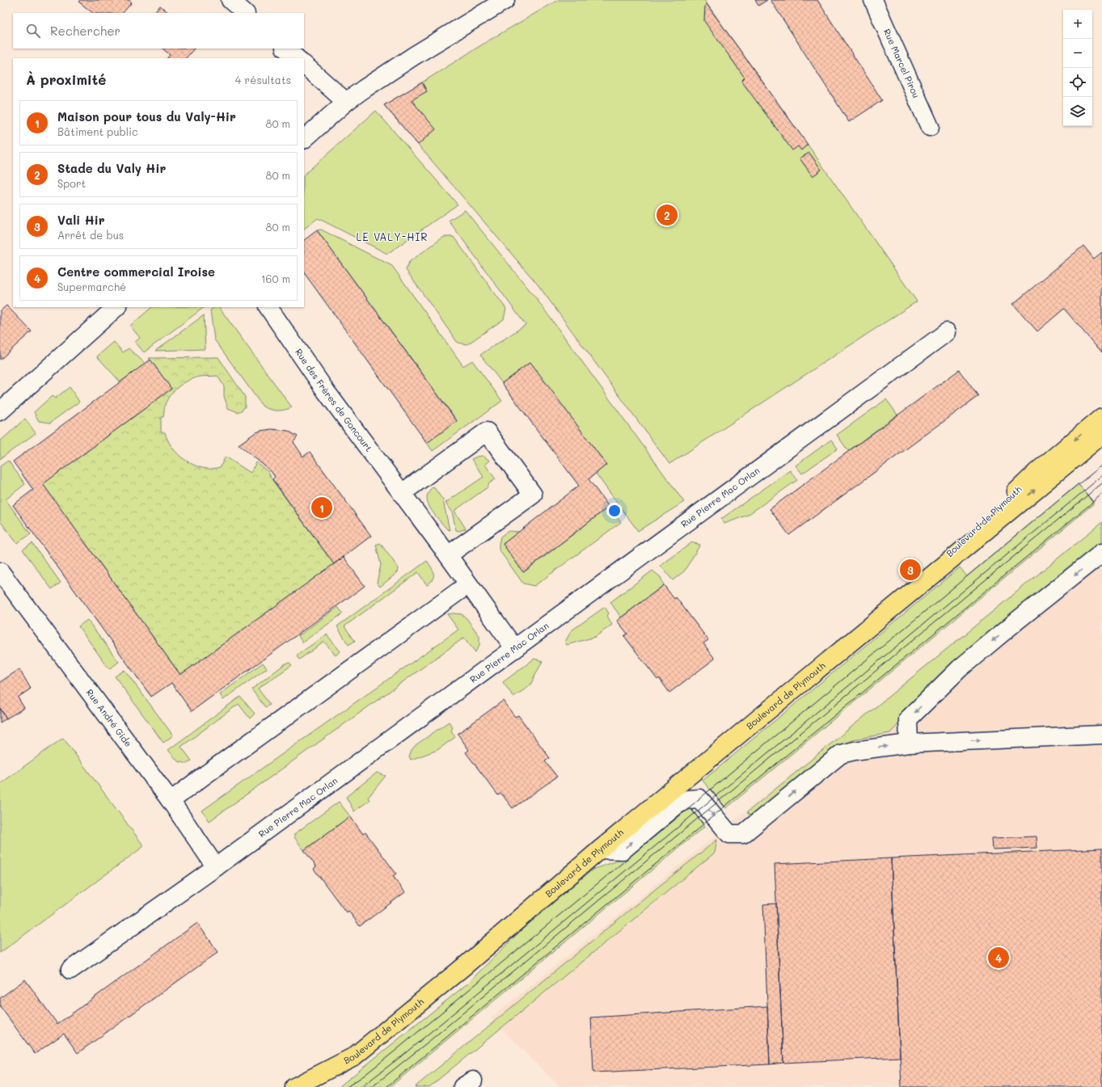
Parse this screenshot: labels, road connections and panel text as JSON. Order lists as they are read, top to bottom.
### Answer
{
  "streets": {
    "main road": ["Boulevard de Plymouth"],
    "street": [
      "Rue Marcel Pirou",
      "Rue des Frères de Goncourt",
      "Rue Pierre Mac Orlan",
      "Rue André Gide"
    ]
  },
  "crossings": [
    ["Rue des Frères de Goncourt", "Rue Pierre Mac Orlan"],
    ["Rue Pierre Mac Orlan", "Rue André Gide"]
  ],
  "districts": ["LE VALY-HIR"],
  "page": {
    "map_buttons": ["+", "−"],
    "search": "Rechercher",
    "heading": ["À proximité", "4 résultats"],
    "list": [
      {
        "mark": "1",
        "name": "Maison pour tous du Valy-Hir",
        "note": "Bâtiment public",
        "value": "80 m"
      },
      {
        "mark": "2",
        "name": "Stade du Valy Hir",
        "note": "Sport",
        "value": "80 m"
      },
      {
        "mark": "3",
        "name": "Vali Hir",
        "note": "Arrêt de bus",
        "value": "80 m"
      },
      {
        "mark": "4",
        "name": "Centre commercial Iroise",
        "note": "Supermarché",
        "value": "160 m"
      }
    ],
    "pins": [
      "2",
      "1",
      "3",
      "4"
    ]
  }
}
